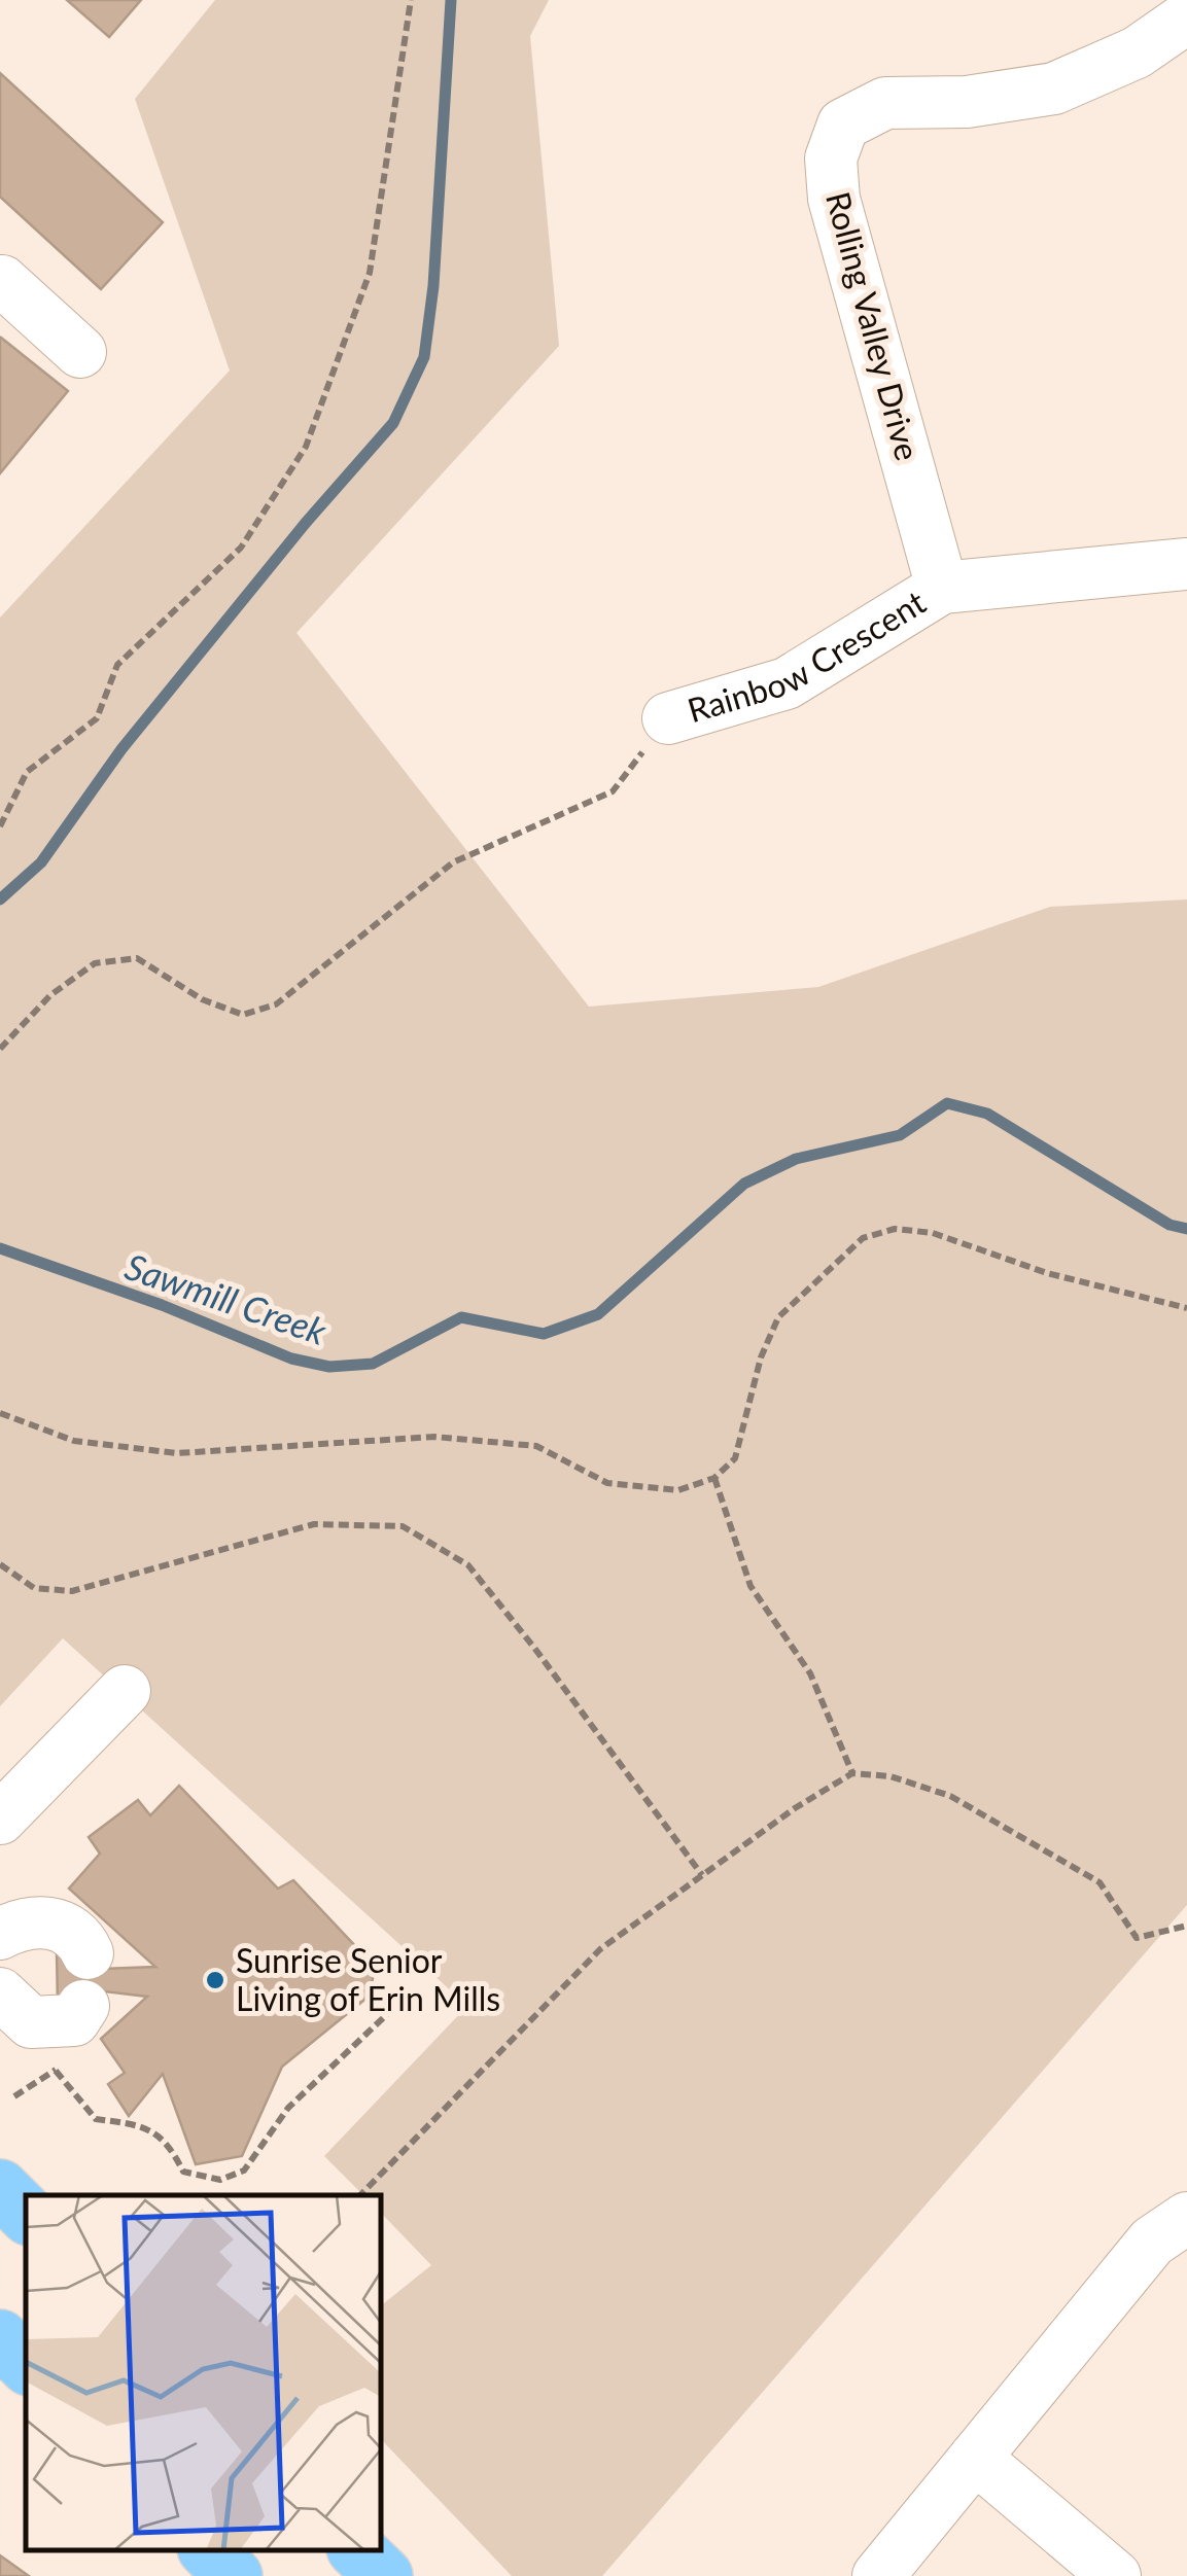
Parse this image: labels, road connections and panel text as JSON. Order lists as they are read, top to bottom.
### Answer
{
  "streets": {
    "street": ["Rolling Valley Drive", "Rainbow Crescent"]
  },
  "crossings": [
    ["Rolling Valley Drive", "Rainbow Crescent"]
  ],
  "water": ["Sawmill Creek"],
  "places": ["Sunrise Senior Living of Erin Mills"]
}
